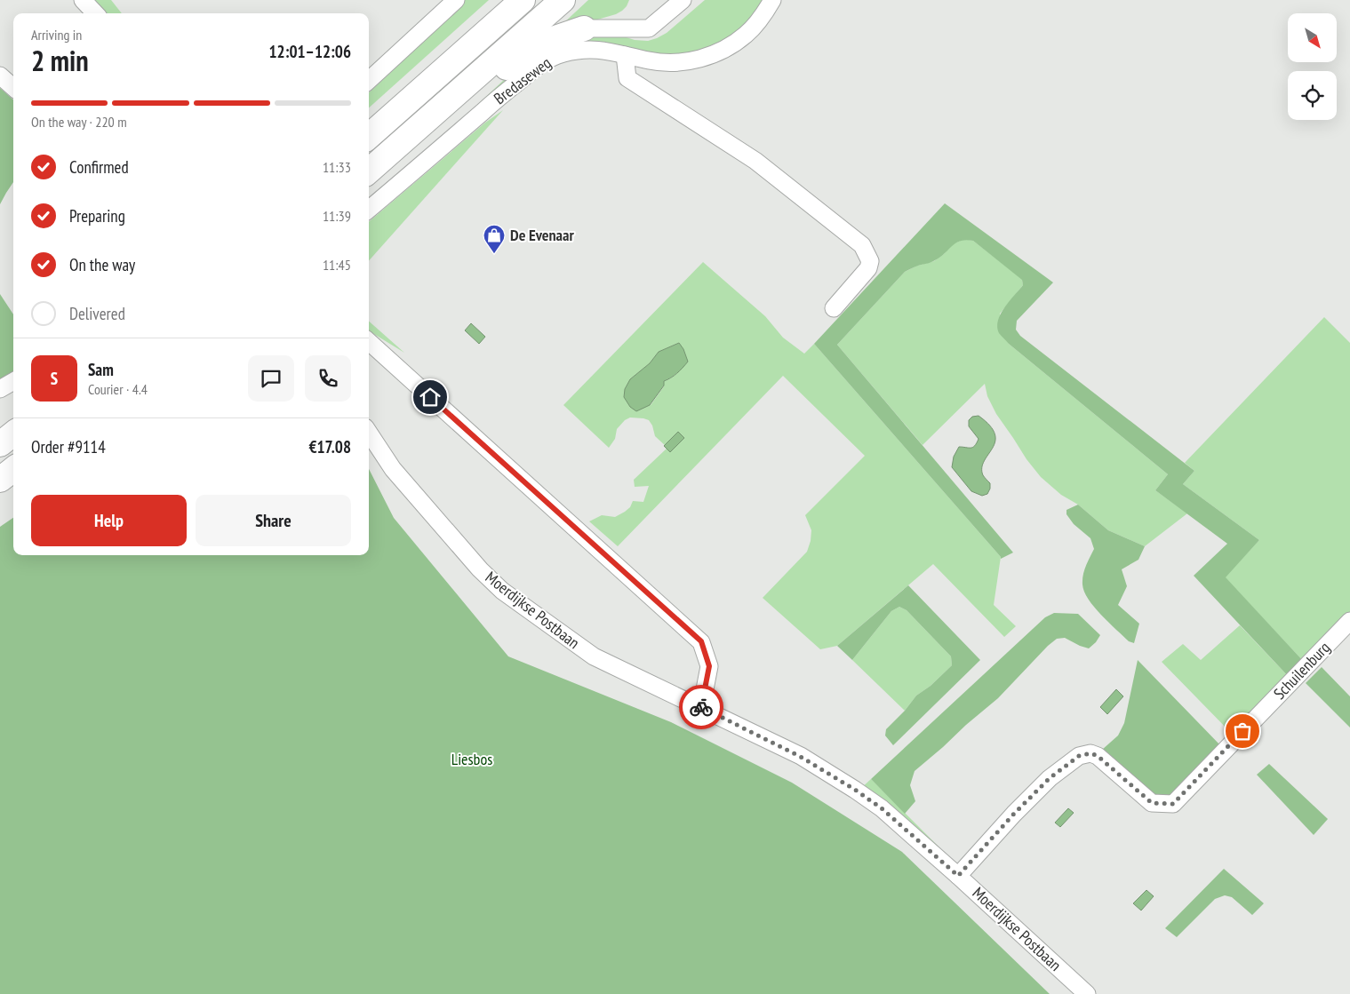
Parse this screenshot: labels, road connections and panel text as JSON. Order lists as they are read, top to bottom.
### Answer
{
  "streets": {
    "street": ["Bredaseweg", "Moerdijkse Postbaan", "Schuilenburg"]
  },
  "crossings": [
    ["Moerdijkse Postbaan", "Schuilenburg"]
  ],
  "parks": ["Liesbos"],
  "places": {
    "shop": ["De Evenaar"]
  },
  "north": "bottom right",
  "page": {
    "heading": ["2 min", "Arriving in", "12:01–12:06"],
    "panel": [
      "Sam",
      "Courier · 4.4",
      "Order #9114",
      "€17.08"
    ],
    "bar": "On the way · 220 m",
    "list": [
      ["Confirmed", "11:33"],
      ["Preparing", "11:39"],
      ["On the way", "11:45"],
      "Delivered"
    ],
    "round": "S",
    "buttons": ["Help", "Share"]
  }
}
